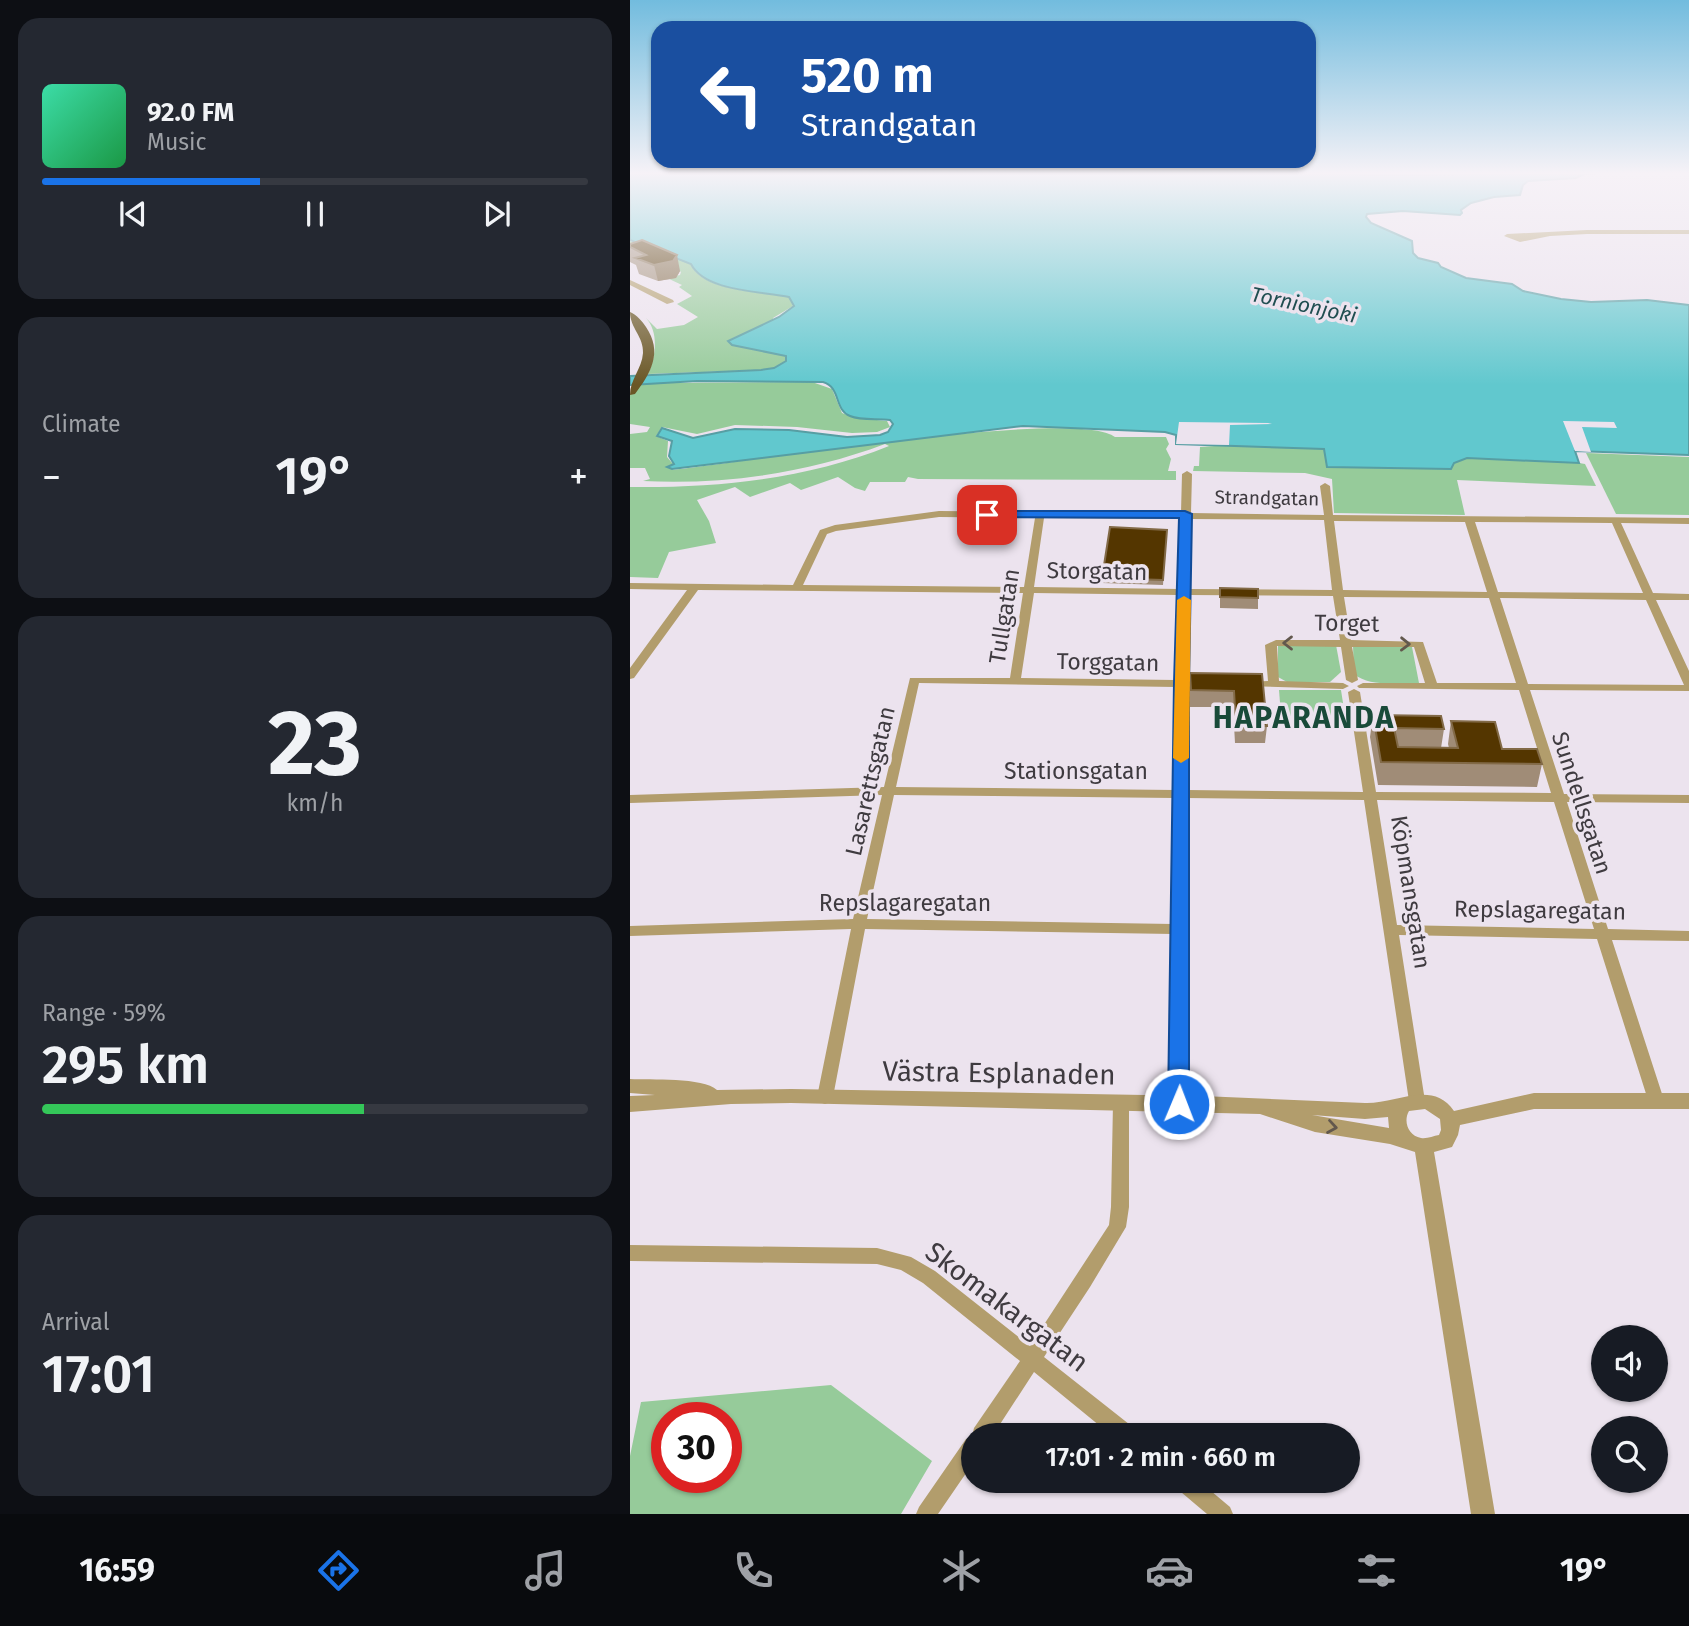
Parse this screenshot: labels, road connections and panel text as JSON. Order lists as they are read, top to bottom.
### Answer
{
  "streets": {
    "street": [
      "Strandgatan",
      "Storgatan",
      "Tullgatan",
      "Torget",
      "Torggatan",
      "Stationsgatan",
      "Lasarettsgatan",
      "Sundellsgatan",
      "Köpmansgatan",
      "Repslagaregatan",
      "Västra Esplanaden",
      "Skomakargatan"
    ]
  },
  "crossings": [
    ["Strandgatan", "Storgatan"],
    ["Strandgatan", "Tullgatan"],
    ["Strandgatan", "Sundellsgatan"],
    ["Strandgatan", "Köpmansgatan"],
    ["Storgatan", "Tullgatan"],
    ["Storgatan", "Sundellsgatan"],
    ["Storgatan", "Köpmansgatan"],
    ["Tullgatan", "Torggatan"],
    ["Torget", "Köpmansgatan"],
    ["Torggatan", "Lasarettsgatan"],
    ["Stationsgatan", "Lasarettsgatan"],
    ["Stationsgatan", "Sundellsgatan"],
    ["Stationsgatan", "Köpmansgatan"],
    ["Lasarettsgatan", "Repslagaregatan"],
    ["Lasarettsgatan", "Västra Esplanaden"],
    ["Sundellsgatan", "Repslagaregatan"],
    ["Köpmansgatan", "Repslagaregatan"],
    ["Köpmansgatan", "Västra Esplanaden"]
  ],
  "districts": ["HAPARANDA"],
  "water": ["Tornionjoki"],
  "page": {
    "turn": ["520 m", "Strandgatan"],
    "song": ["92.0 FM", "Music"],
    "tile": [
      "Climate",
      ["23", "km/h"],
      ["Range · 59%", "295 km"],
      ["Arrival", "17:01"]
    ],
    "heat": ["−", "19°", "+"],
    "limit": "30",
    "trip": "17:01 · 2 min · 660 m",
    "tabs": ["16:59", "19°"]
  }
}
